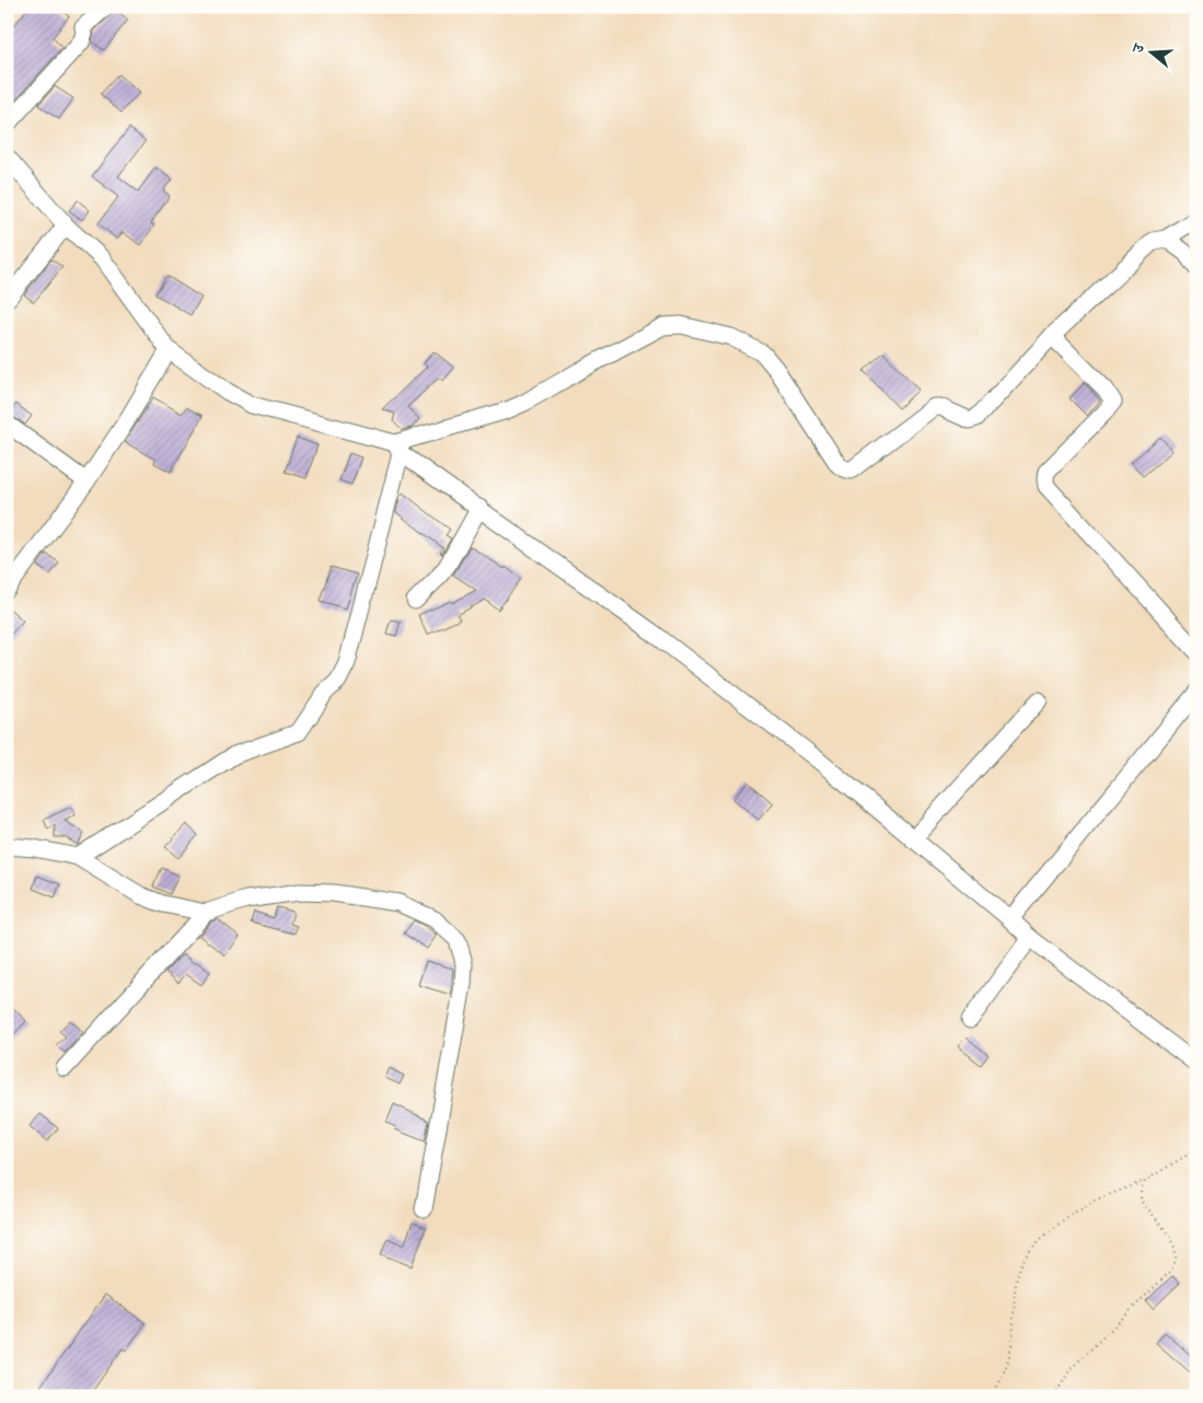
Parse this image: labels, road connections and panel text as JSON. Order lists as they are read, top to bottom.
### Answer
{
  "north": "left"
}
